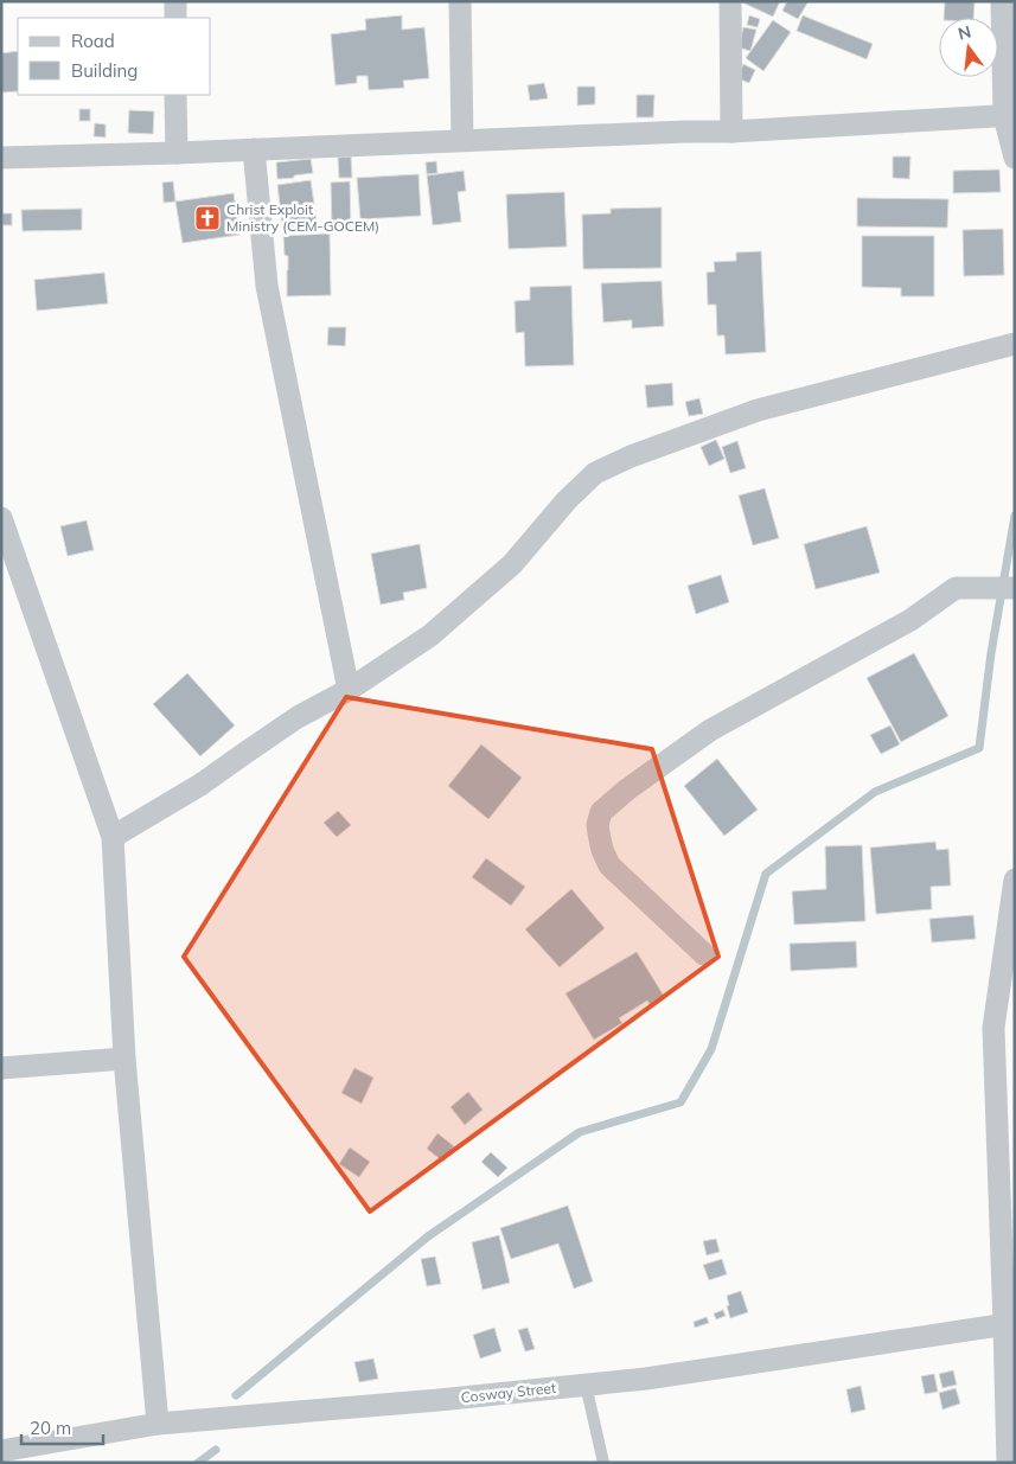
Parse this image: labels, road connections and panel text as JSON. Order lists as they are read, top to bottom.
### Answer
{
  "streets": {
    "street": ["Cosway Street"]
  },
  "places": {
    "church": ["Christ Exploit Ministry (CEM-GOCEM)"]
  },
  "legend": ["Road", "Building"],
  "scale_bar": "20 m",
  "north": "top"
}
